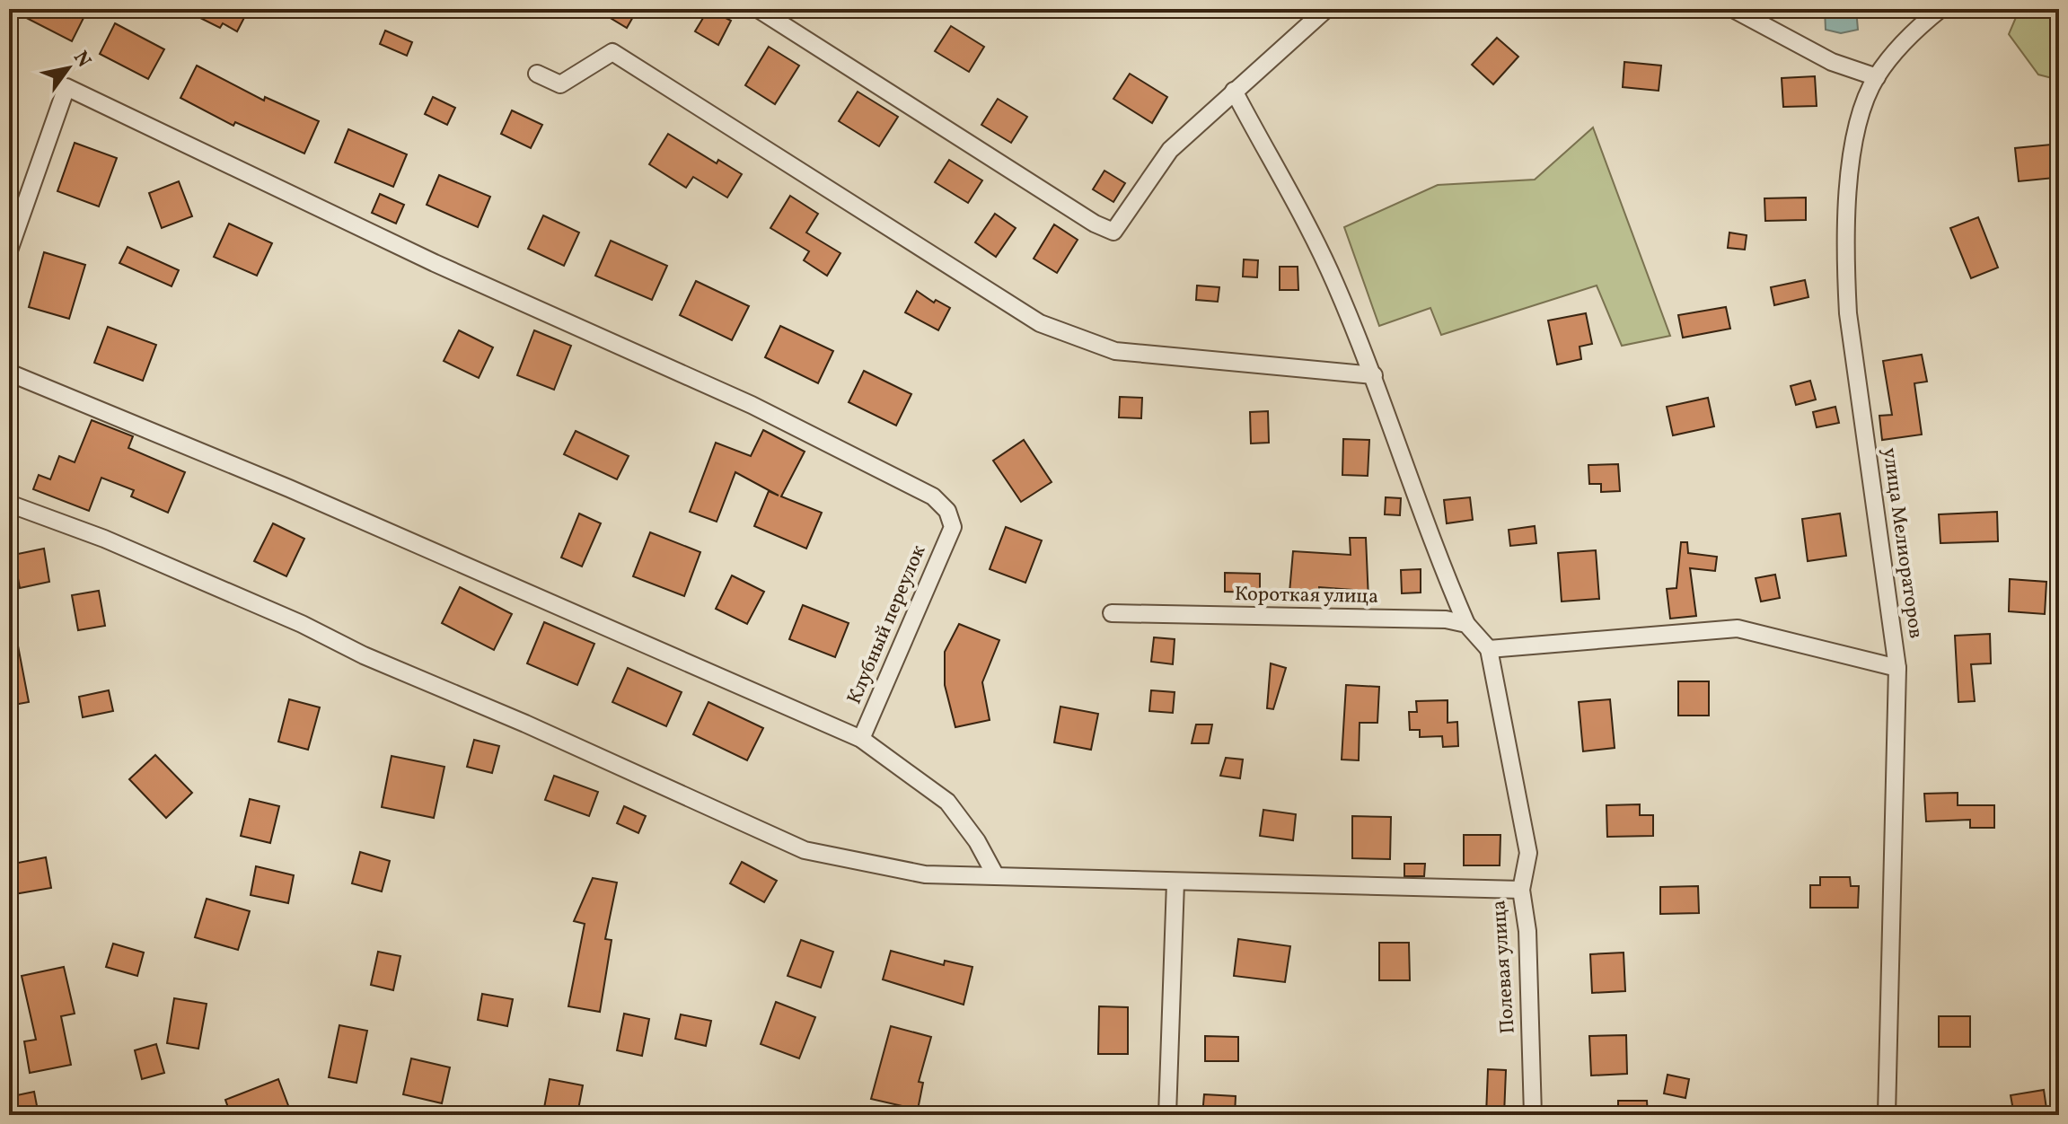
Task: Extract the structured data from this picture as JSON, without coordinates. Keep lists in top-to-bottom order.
{
  "streets": {
    "street": [
      "улица Мелиораторов",
      "Короткая улица",
      "Клубный переулок",
      "Полевая улица"
    ]
  },
  "north": "top right"
}
